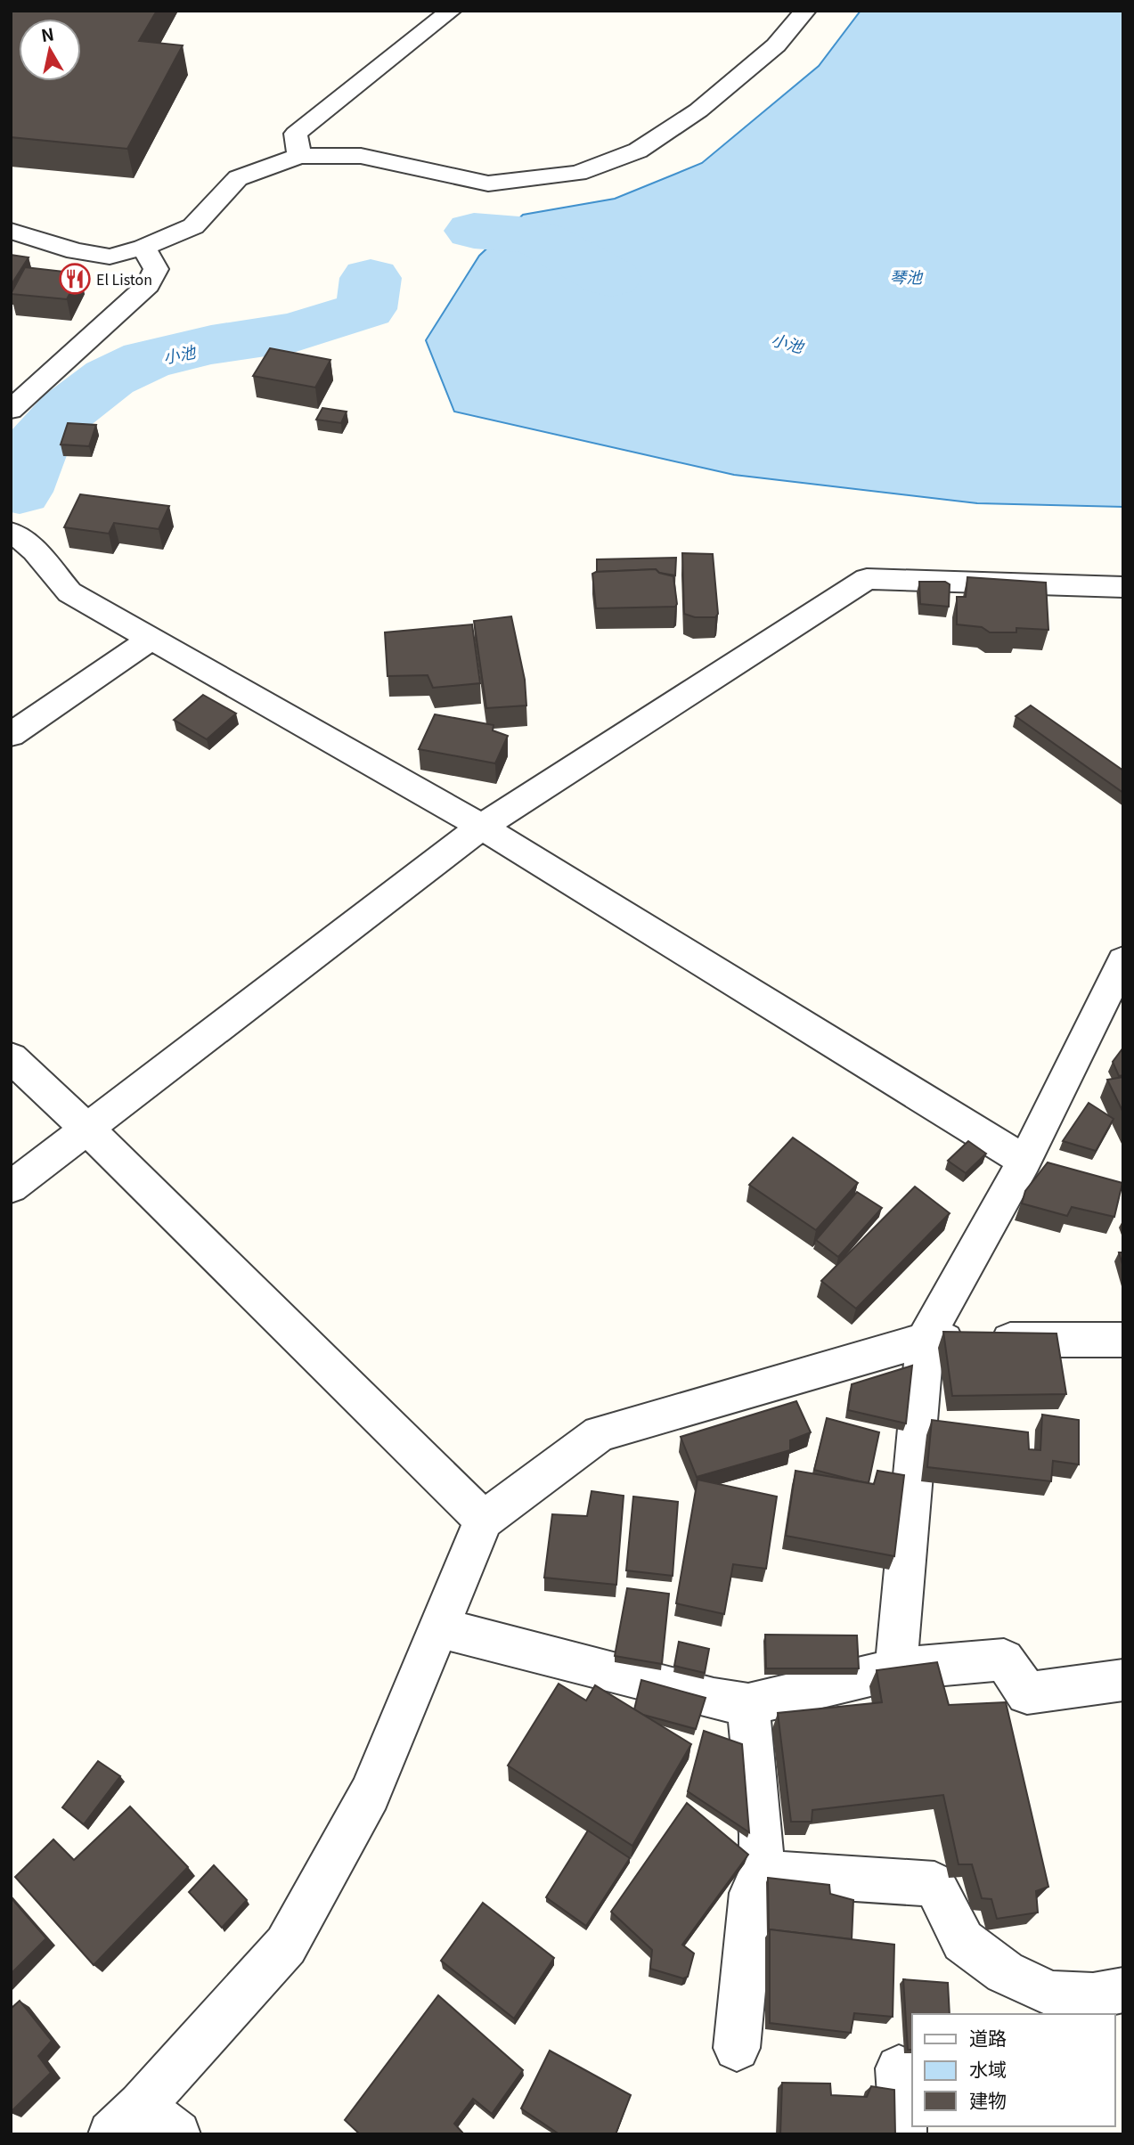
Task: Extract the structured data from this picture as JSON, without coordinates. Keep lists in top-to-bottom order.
{
  "water": ["琴池", "小池"],
  "places": {
    "restaurant": ["El Liston"]
  },
  "legend": ["道路", "水域", "建物"],
  "north": "top"
}
